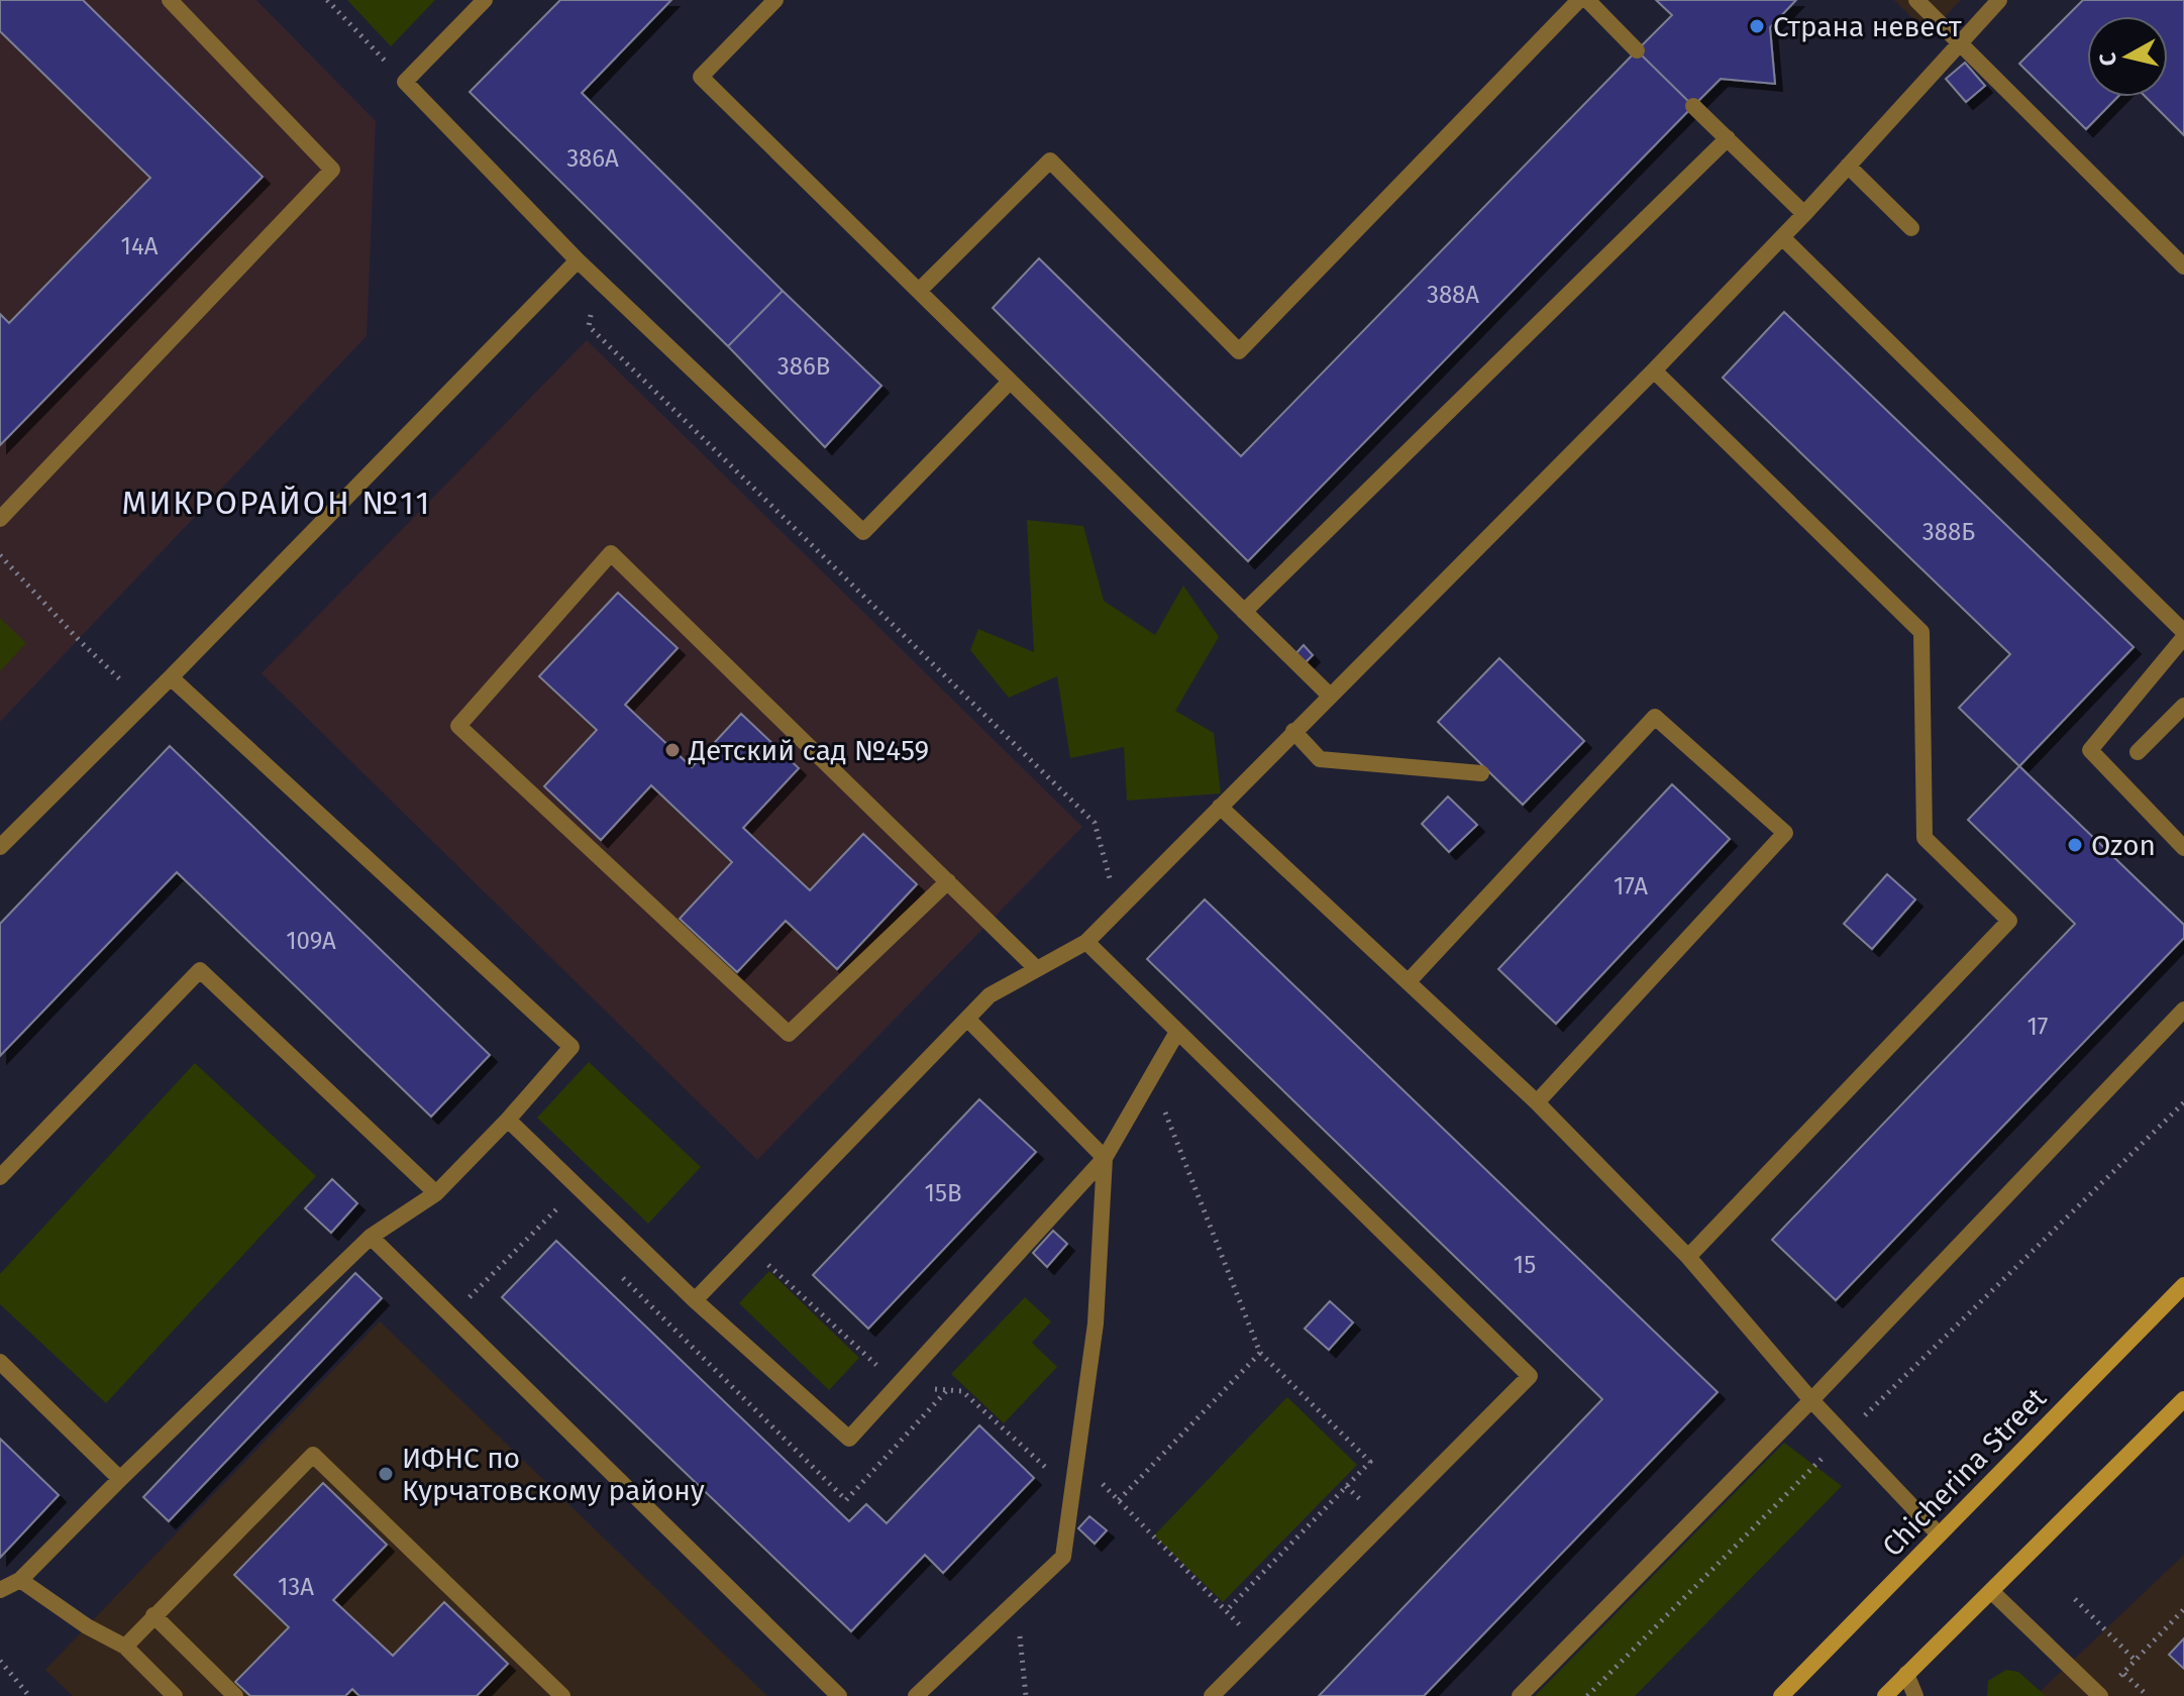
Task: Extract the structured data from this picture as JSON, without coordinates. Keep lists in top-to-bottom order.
{
  "streets": {
    "main road": ["Chicherina Street"]
  },
  "districts": ["МИКРОРАЙОН №11"],
  "places": [
    "Страна невест",
    "Детский сад №459",
    "Ozon",
    "ИФНС по Курчатовскому району"
  ],
  "house_numbers": [
    "386А",
    "14А",
    "388А",
    "386В",
    "388Б",
    "17А",
    "109А",
    "17",
    "15В",
    "15",
    "13А"
  ],
  "north": "left"
}
